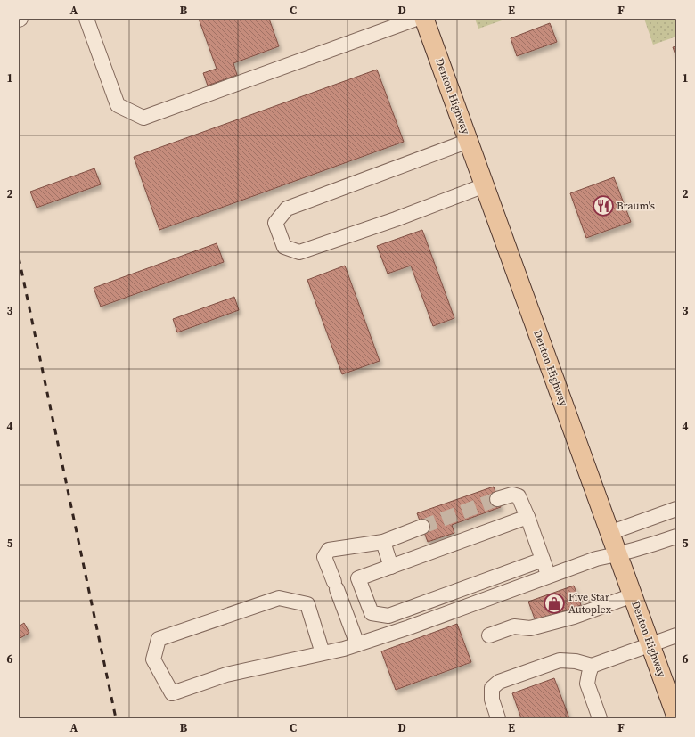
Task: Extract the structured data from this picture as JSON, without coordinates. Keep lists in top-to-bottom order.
{
  "streets": {
    "main road": ["Denton Highway"]
  },
  "places": {
    "restaurant": ["Braum's"],
    "shop": ["Five Star Autoplex"]
  },
  "grid": {
    "columns": [
      "A",
      "B",
      "C",
      "D",
      "E",
      "F"
    ],
    "rows": [
      "1",
      "2",
      "3",
      "4",
      "5",
      "6"
    ]
  }
}
